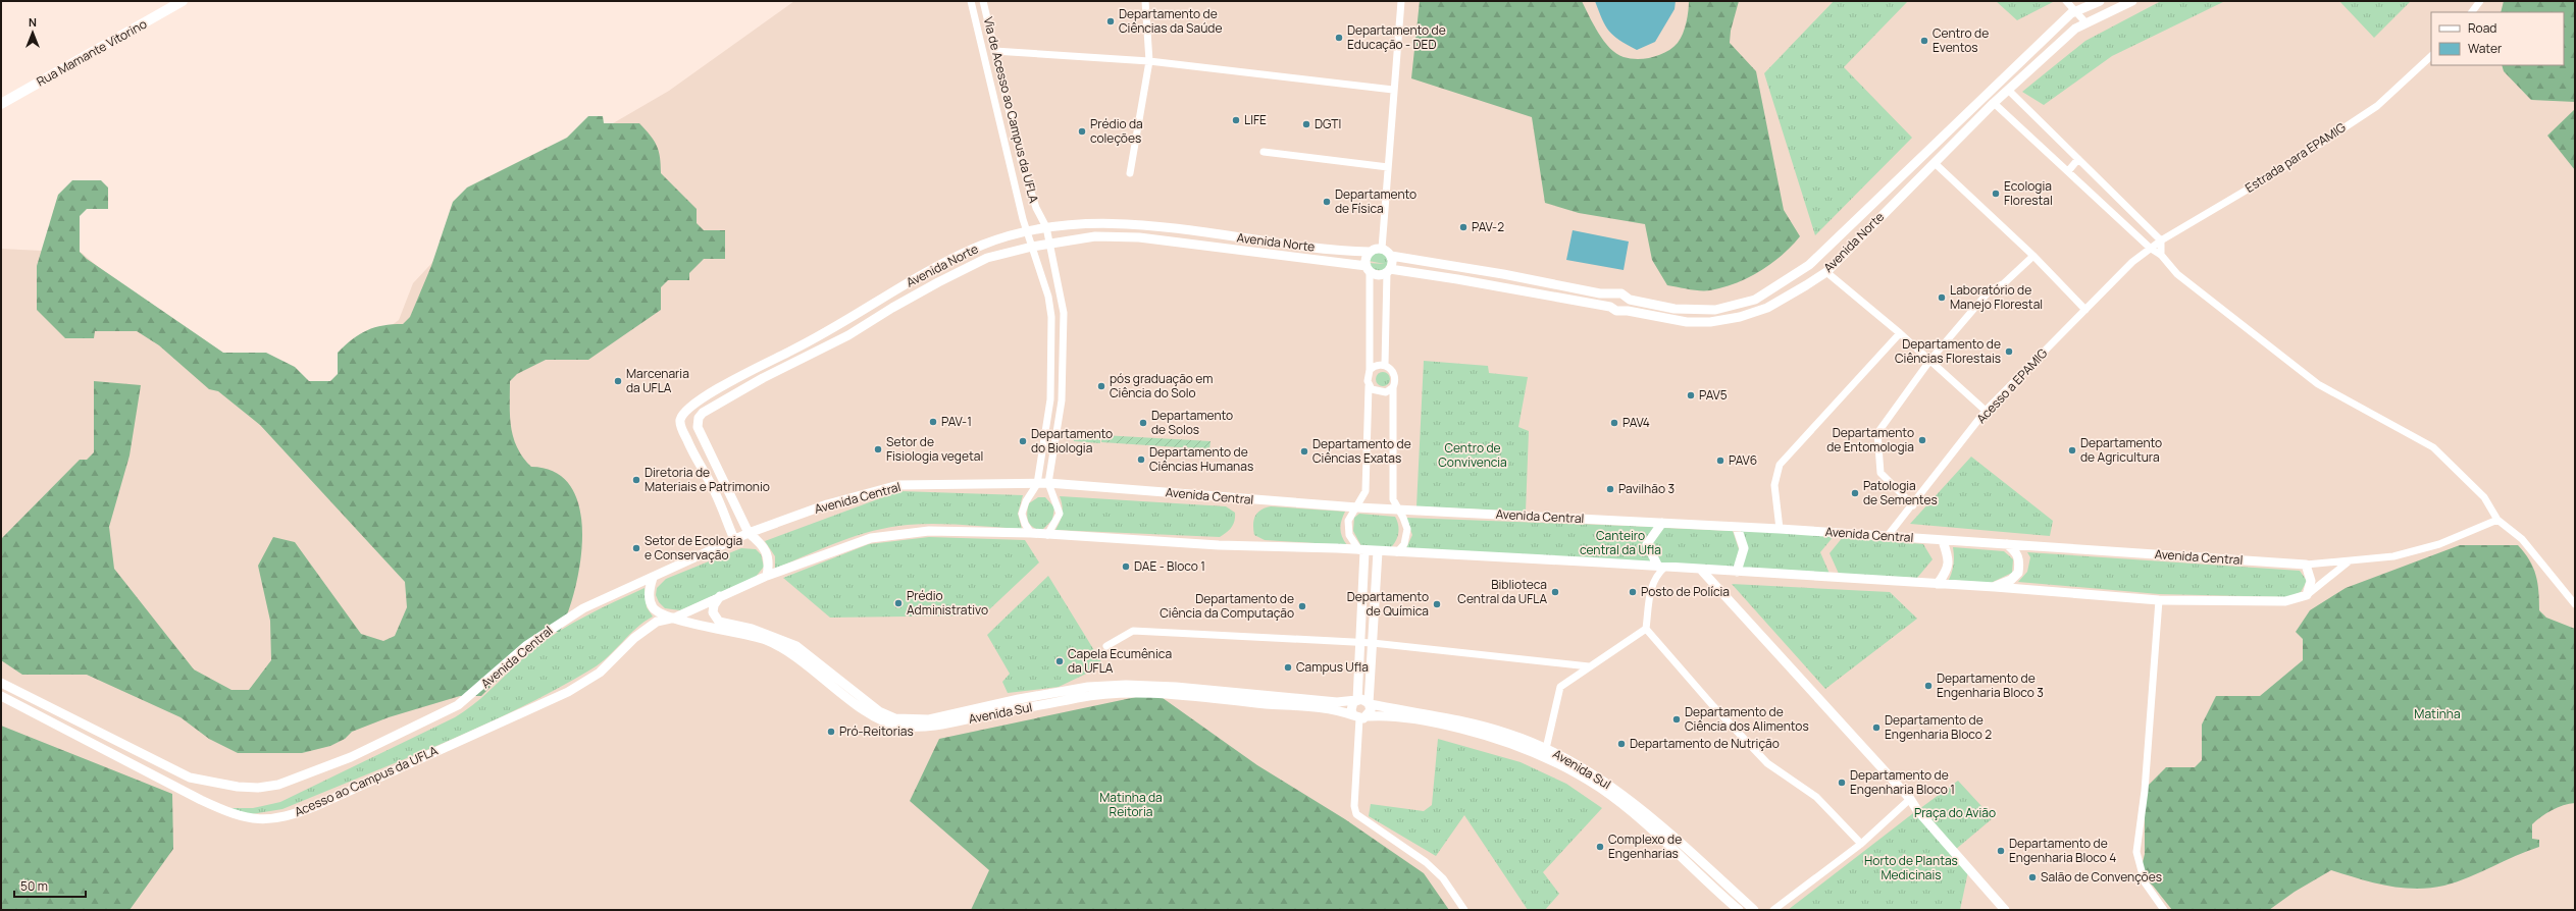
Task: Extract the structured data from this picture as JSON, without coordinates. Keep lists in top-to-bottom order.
{
  "streets": {
    "main road": ["Rua Mamante Vitorino"],
    "street": [
      "Via de Acesso ao Campus da UFLA",
      "Estrada para EPAMIG",
      "Avenida Norte",
      "Acesso a EPAMIG",
      "Avenida Central",
      "Avenida Sul",
      "Acesso ao Campus da UFLA"
    ]
  },
  "crossings": [
    ["Via de Acesso ao Campus da UFLA", "Avenida Norte"],
    ["Via de Acesso ao Campus da UFLA", "Avenida Central"],
    ["Estrada para EPAMIG", "Acesso a EPAMIG"],
    ["Avenida Norte", "Avenida Central"],
    ["Acesso a EPAMIG", "Avenida Central"],
    ["Avenida Central", "Avenida Sul"],
    ["Avenida Sul", "Acesso ao Campus da UFLA"]
  ],
  "parks": [
    "Centro de Convivencia",
    "Canteiro central da Ufla",
    "Matinha",
    "Matinha da Reitoria",
    "Praça do Avião",
    "Horto de Plantas Medicinais"
  ],
  "places": [
    "Departamento de Ciências da Saúde",
    "Departamento de Educação - DED",
    "Centro de Eventos",
    "LIFE",
    "DGTI",
    "Prédio da coleções",
    "Ecologia Florestal",
    "Departamento de Física",
    "PAV-2",
    "Laboratório de Manejo Florestal",
    "Departamento de Ciências Florestais",
    "Marcenaria da UFLA",
    "pós graduação em Ciência do Solo",
    "PAV5",
    "PAV-1",
    "Departamento de Solos",
    "PAV4",
    "Departamento de Entomologia",
    "Departamento do Biologia",
    "Setor de Fisiologia vegetal",
    "Departamento de Agricultura",
    "Departamento de Ciências Exatas",
    "Departamento de Ciências Humanas",
    "PAV6",
    "Diretoria de Materiais e Patrimonio",
    "Pavilhão 3",
    "Patologia de Sementes",
    "Setor de Ecologia e Conservação",
    "DAE - Bloco 1",
    "Biblioteca Central da UFLA",
    "Posto de Polícia",
    "Prédio Administrativo",
    "Departamento de Química",
    "Departamento de Ciência da Computação",
    "Capela Ecumênica da UFLA",
    "Campus Ufla",
    "Departamento de Engenharia Bloco 3",
    "Departamento de Ciência dos Alimentos",
    "Departamento de Engenharia Bloco 2",
    "Pró-Reitorias",
    "Departamento de Nutrição",
    "Departamento de Engenharia Bloco 1",
    "Complexo de Engenharias",
    "Departamento de Engenharia Bloco 4",
    "Salão de Convenções"
  ],
  "legend": ["Road", "Water"],
  "scale_bar": "50 m",
  "north": "top"
}
